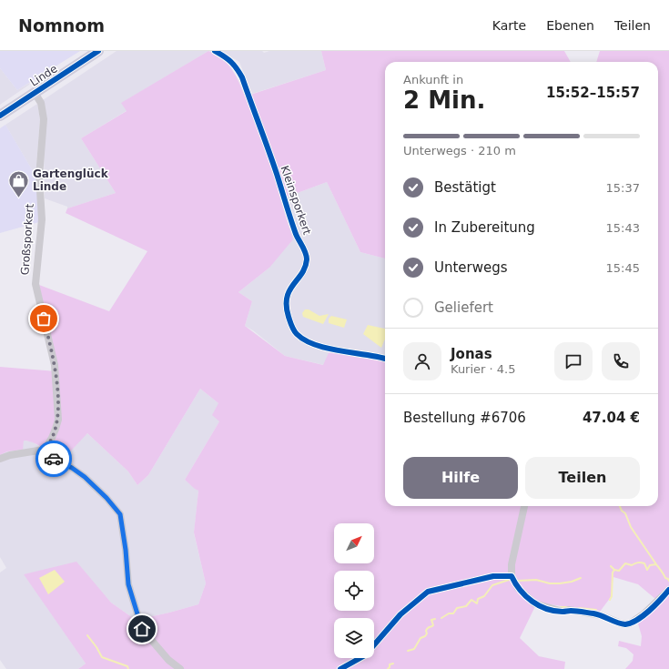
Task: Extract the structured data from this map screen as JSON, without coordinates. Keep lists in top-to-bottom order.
{
  "streets": {
    "main road": ["Linde"],
    "street": ["Kleinsporkert", "Großsporkert"]
  },
  "crossings": [
    ["Linde", "Großsporkert"]
  ],
  "places": {
    "shop": ["Gartenglück Linde"]
  },
  "north": "top right",
  "page": {
    "header": "Nomnom",
    "nav": ["Karte", "Ebenen", "Teilen"],
    "heading": ["2 Min.", "Ankunft in", "15:52–15:57"],
    "panel": [
      "Jonas",
      "Kurier · 4.5",
      "Bestellung #6706",
      "47.04 €"
    ],
    "bar": "Unterwegs · 210 m",
    "list": [
      ["Bestätigt", "15:37"],
      ["In Zubereitung", "15:43"],
      ["Unterwegs", "15:45"],
      "Geliefert"
    ],
    "buttons": ["Hilfe", "Teilen"]
  }
}
